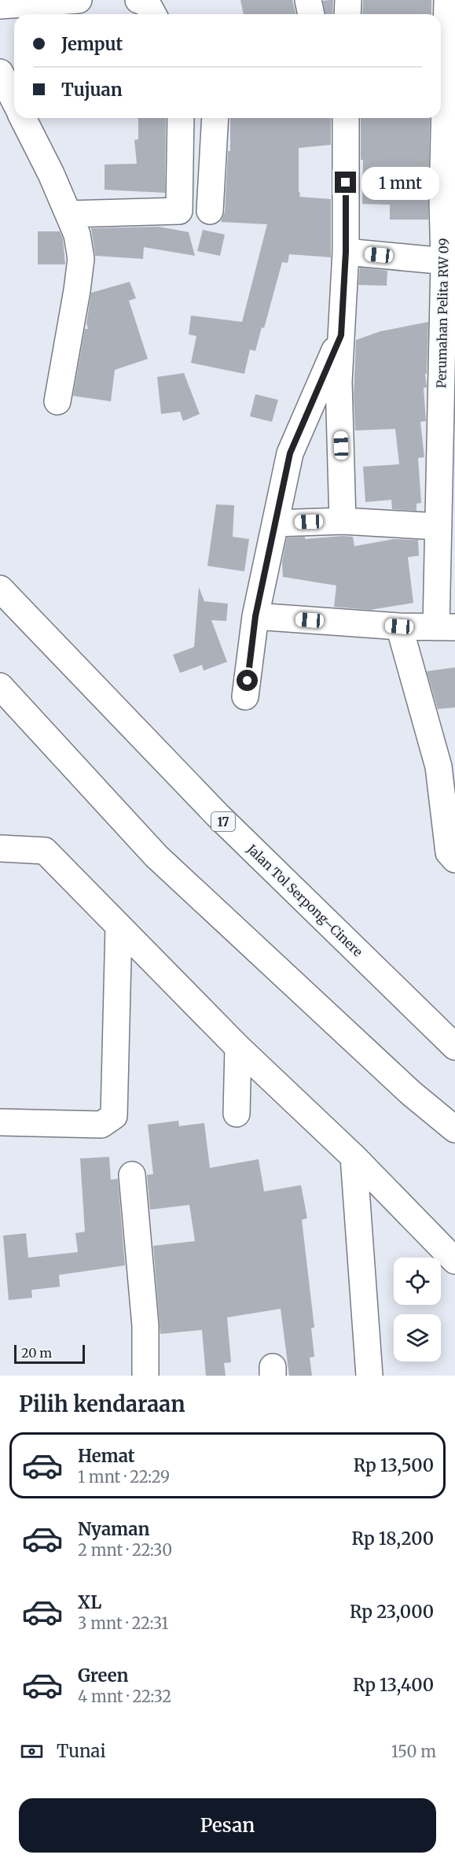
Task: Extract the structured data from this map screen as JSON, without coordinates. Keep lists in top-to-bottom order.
{
  "streets": {
    "main road": ["Perumahan Pelita RW 09", "17", "Jalan Tol Serpong–Cinere"]
  },
  "scale_bar": "20 m",
  "page": {
    "banner": ["Jemput", "Tujuan"],
    "bubble": "1 mnt",
    "scale": "20 m",
    "heading": "Pilih kendaraan",
    "list": [
      {
        "name": "Hemat",
        "note": "1 mnt · 22:29",
        "value": "Rp 13,500"
      },
      {
        "name": "Nyaman",
        "note": "2 mnt · 22:30",
        "value": "Rp 18,200"
      },
      {
        "name": "XL",
        "note": "3 mnt · 22:31",
        "value": "Rp 23,000"
      },
      {
        "name": "Green",
        "note": "4 mnt · 22:32",
        "value": "Rp 13,400"
      }
    ],
    "pay": ["Tunai", "150 m"],
    "buttons": "Pesan"
  }
}
